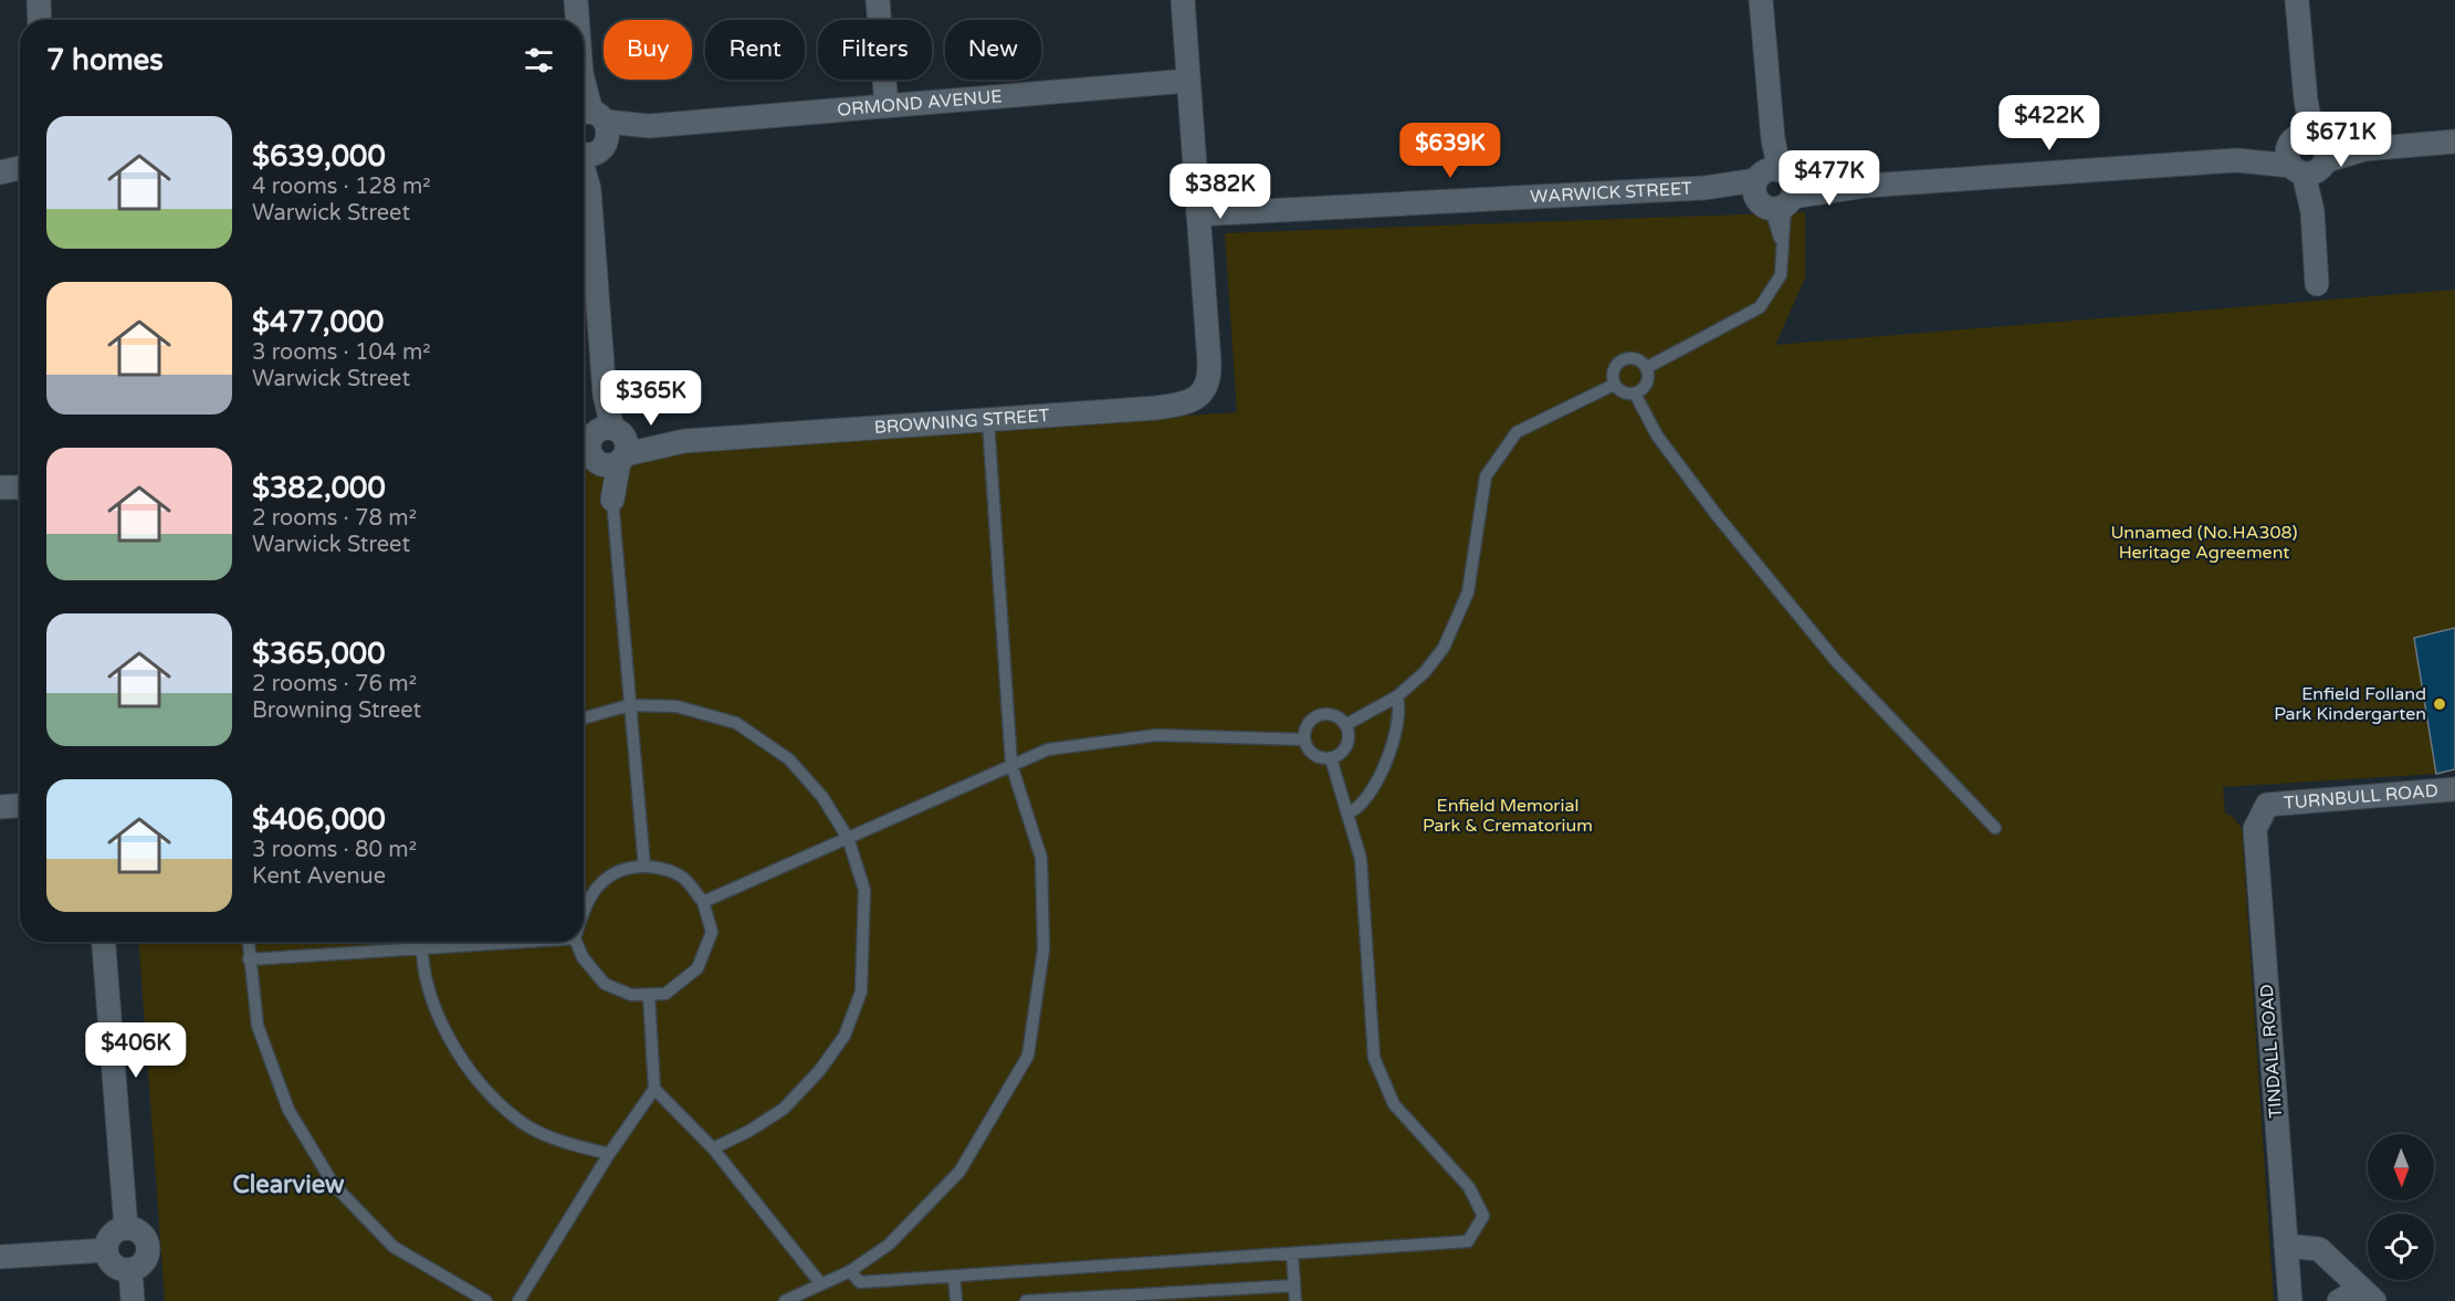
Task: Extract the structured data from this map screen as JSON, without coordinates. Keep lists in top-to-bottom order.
{
  "streets": {
    "street": [
      "ORMOND AVENUE",
      "WARWICK STREET",
      "BROWNING STREET",
      "TURNBULL ROAD",
      "TINDALL ROAD"
    ]
  },
  "crossings": [
    ["ORMOND AVENUE", "BROWNING STREET"],
    ["WARWICK STREET", "BROWNING STREET"],
    ["TURNBULL ROAD", "TINDALL ROAD"]
  ],
  "districts": ["Clearview"],
  "parks": ["Unnamed (No.HA308) Heritage Agreement", "Enfield Memorial Park & Crematorium"],
  "places": ["Enfield Folland Park Kindergarten"],
  "north": "bottom",
  "page": {
    "chip": [
      "Buy",
      "Rent",
      "Filters",
      "New"
    ],
    "heading": "7 homes",
    "price": [
      "$422K",
      "$671K",
      "$639K",
      "$477K",
      "$382K",
      "$365K",
      "$406K"
    ],
    "list": [
      {
        "name": "$639,000",
        "note": "4 rooms · 128 m² · Warwick Street"
      },
      {
        "name": "$477,000",
        "note": "3 rooms · 104 m² · Warwick Street"
      },
      {
        "name": "$382,000",
        "note": "2 rooms · 78 m² · Warwick Street"
      },
      {
        "name": "$365,000",
        "note": "2 rooms · 76 m² · Browning Street"
      },
      {
        "name": "$406,000",
        "note": "3 rooms · 80 m² · Kent Avenue"
      }
    ]
  }
}
